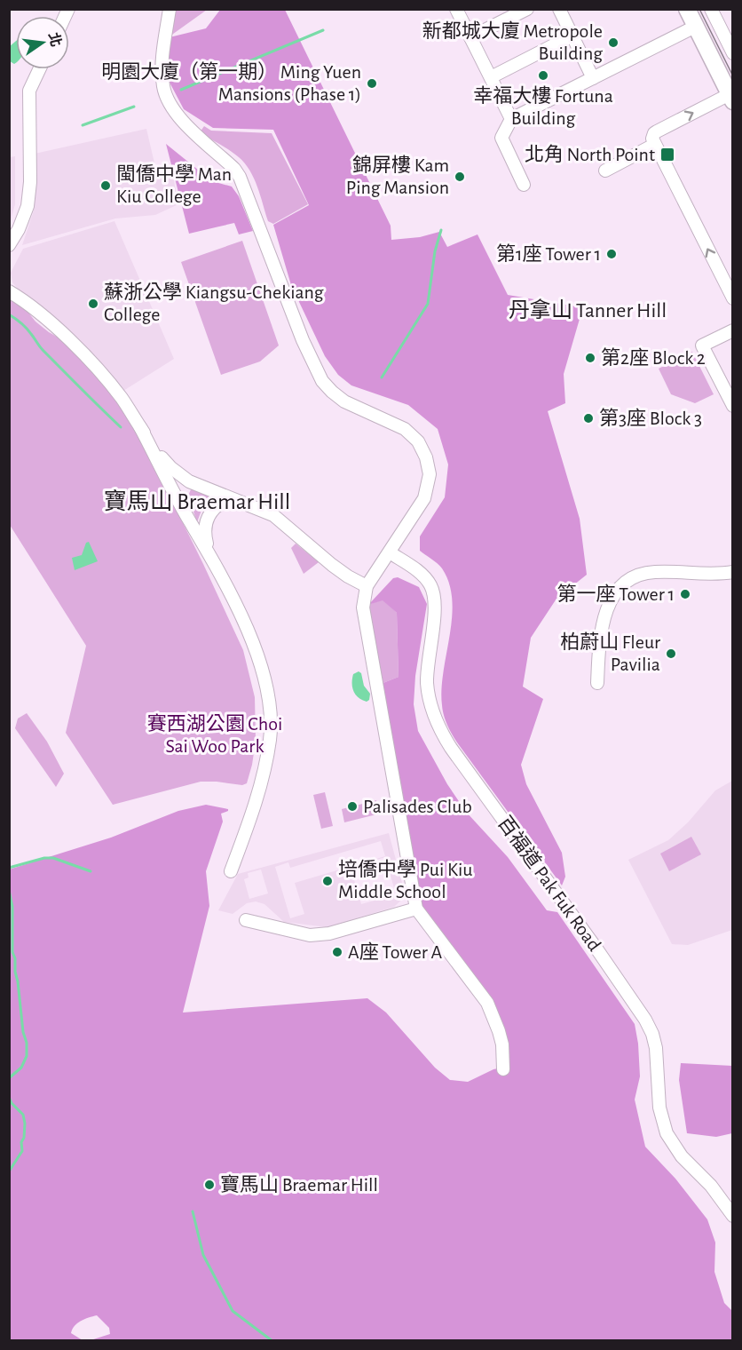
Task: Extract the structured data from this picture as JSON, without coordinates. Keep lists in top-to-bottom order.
{
  "streets": {
    "street": ["百福道 Pak Fuk Road"]
  },
  "districts": ["丹拿山 Tanner Hill", "寶馬山 Braemar Hill"],
  "parks": ["賽西湖公園 Choi Sai Woo Park"],
  "places": {
    "other": [
      "新都城大廈 Metropole Building",
      "幸福大樓 Fortuna Building",
      "明園大廈（第一期） Ming Yuen Mansions (Phase 1)",
      "錦屏樓 Kam Ping Mansion",
      "閩僑中學 Man Kiu College",
      "第1座 Tower 1",
      "蘇浙公學 Kiangsu-Chekiang College",
      "第2座 Block 2",
      "第3座 Block 3",
      "第一座 Tower 1",
      "柏蔚山 Fleur Pavilia",
      "Palisades Club",
      "培僑中學 Pui Kiu Middle School",
      "A座 Tower A",
      "寶馬山 Braemar Hill"
    ],
    "transit": ["北角 North Point"]
  },
  "north": "right"
}
